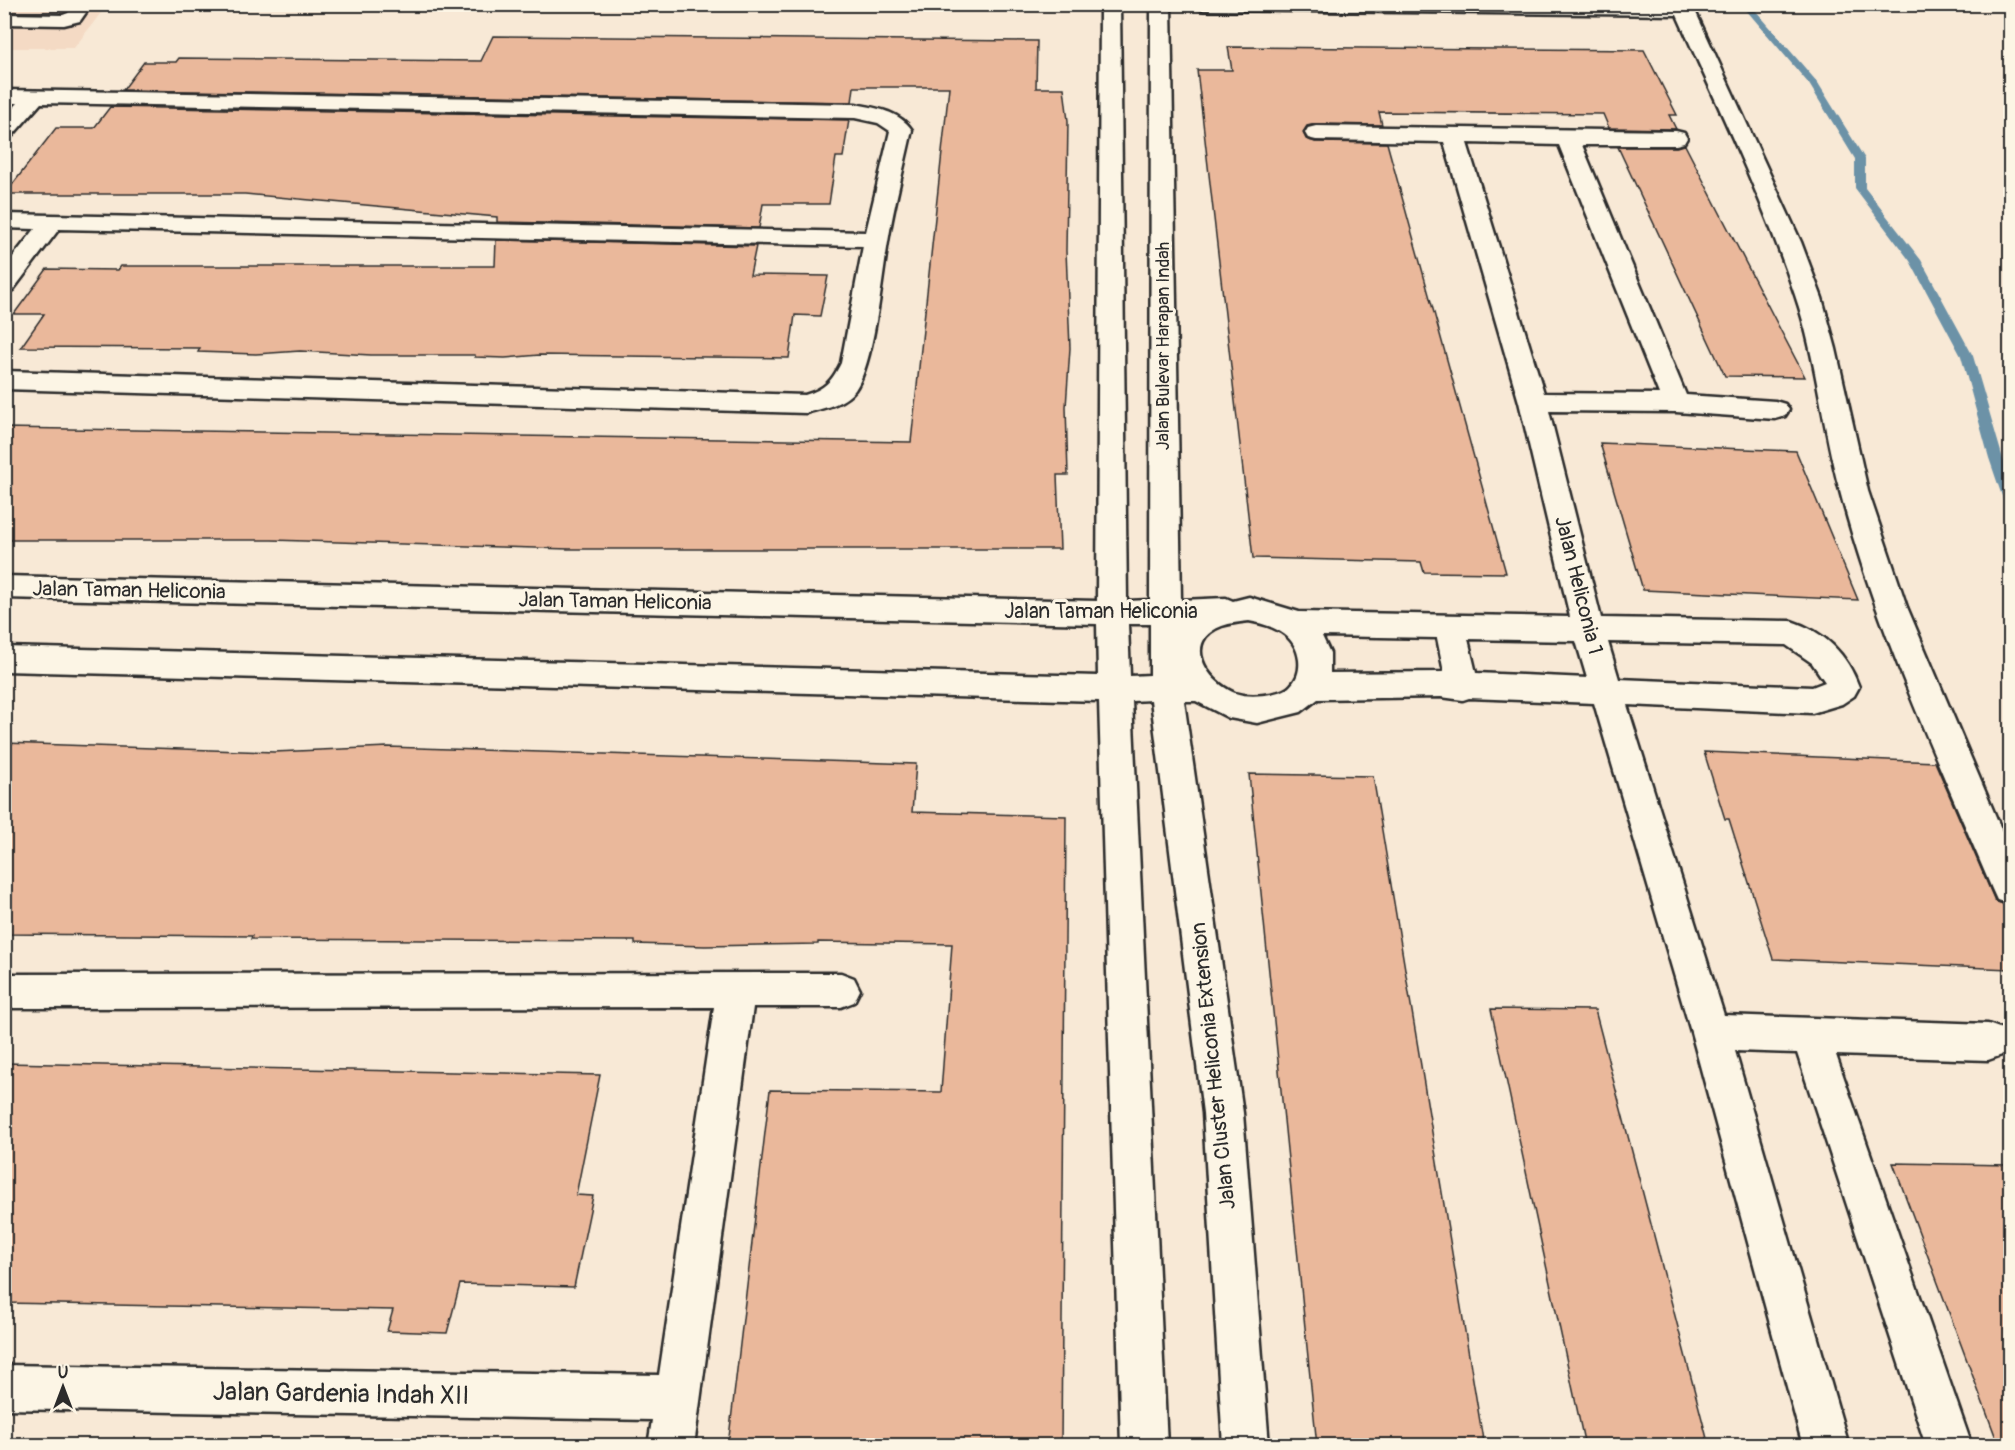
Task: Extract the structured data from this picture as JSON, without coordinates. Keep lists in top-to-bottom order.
{
  "streets": {
    "street": [
      "Jalan Bulevar Harapan Indah",
      "Jalan Heliconia 1",
      "Jalan Taman Heliconia",
      "Jalan Cluster Heliconia Extension",
      "Jalan Gardenia Indah XII"
    ]
  },
  "crossings": [
    ["Jalan Bulevar Harapan Indah", "Jalan Taman Heliconia"],
    ["Jalan Bulevar Harapan Indah", "Jalan Cluster Heliconia Extension"],
    ["Jalan Taman Heliconia", "Jalan Cluster Heliconia Extension"]
  ],
  "north": "top"
}
